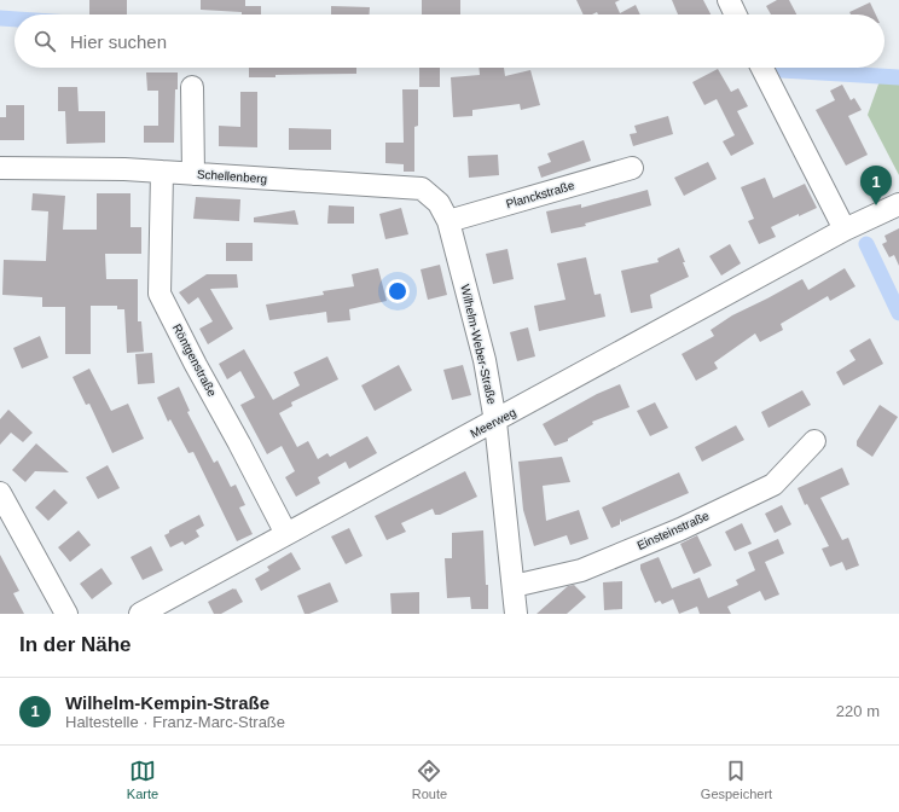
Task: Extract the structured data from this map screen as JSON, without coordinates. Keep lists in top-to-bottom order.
{
  "streets": {
    "street": [
      "Schellenberg",
      "Planckstraße",
      "Wilhelm-Weber-Straße",
      "Röntgenstraße",
      "Meerweg",
      "Einsteinstraße"
    ]
  },
  "crossings": [
    ["Schellenberg", "Planckstraße"],
    ["Schellenberg", "Wilhelm-Weber-Straße"],
    ["Schellenberg", "Röntgenstraße"],
    ["Planckstraße", "Wilhelm-Weber-Straße"],
    ["Wilhelm-Weber-Straße", "Meerweg"],
    ["Wilhelm-Weber-Straße", "Einsteinstraße"],
    ["Röntgenstraße", "Meerweg"]
  ],
  "page": {
    "search": "Hier suchen",
    "pins": "1",
    "heading": "In der Nähe",
    "list": [
      {
        "mark": "1",
        "name": "Wilhelm-Kempin-Straße",
        "note": "Haltestelle · Franz-Marc-Straße",
        "value": "220 m"
      }
    ],
    "nav": ["Karte", "Route", "Gespeichert"]
  }
}
